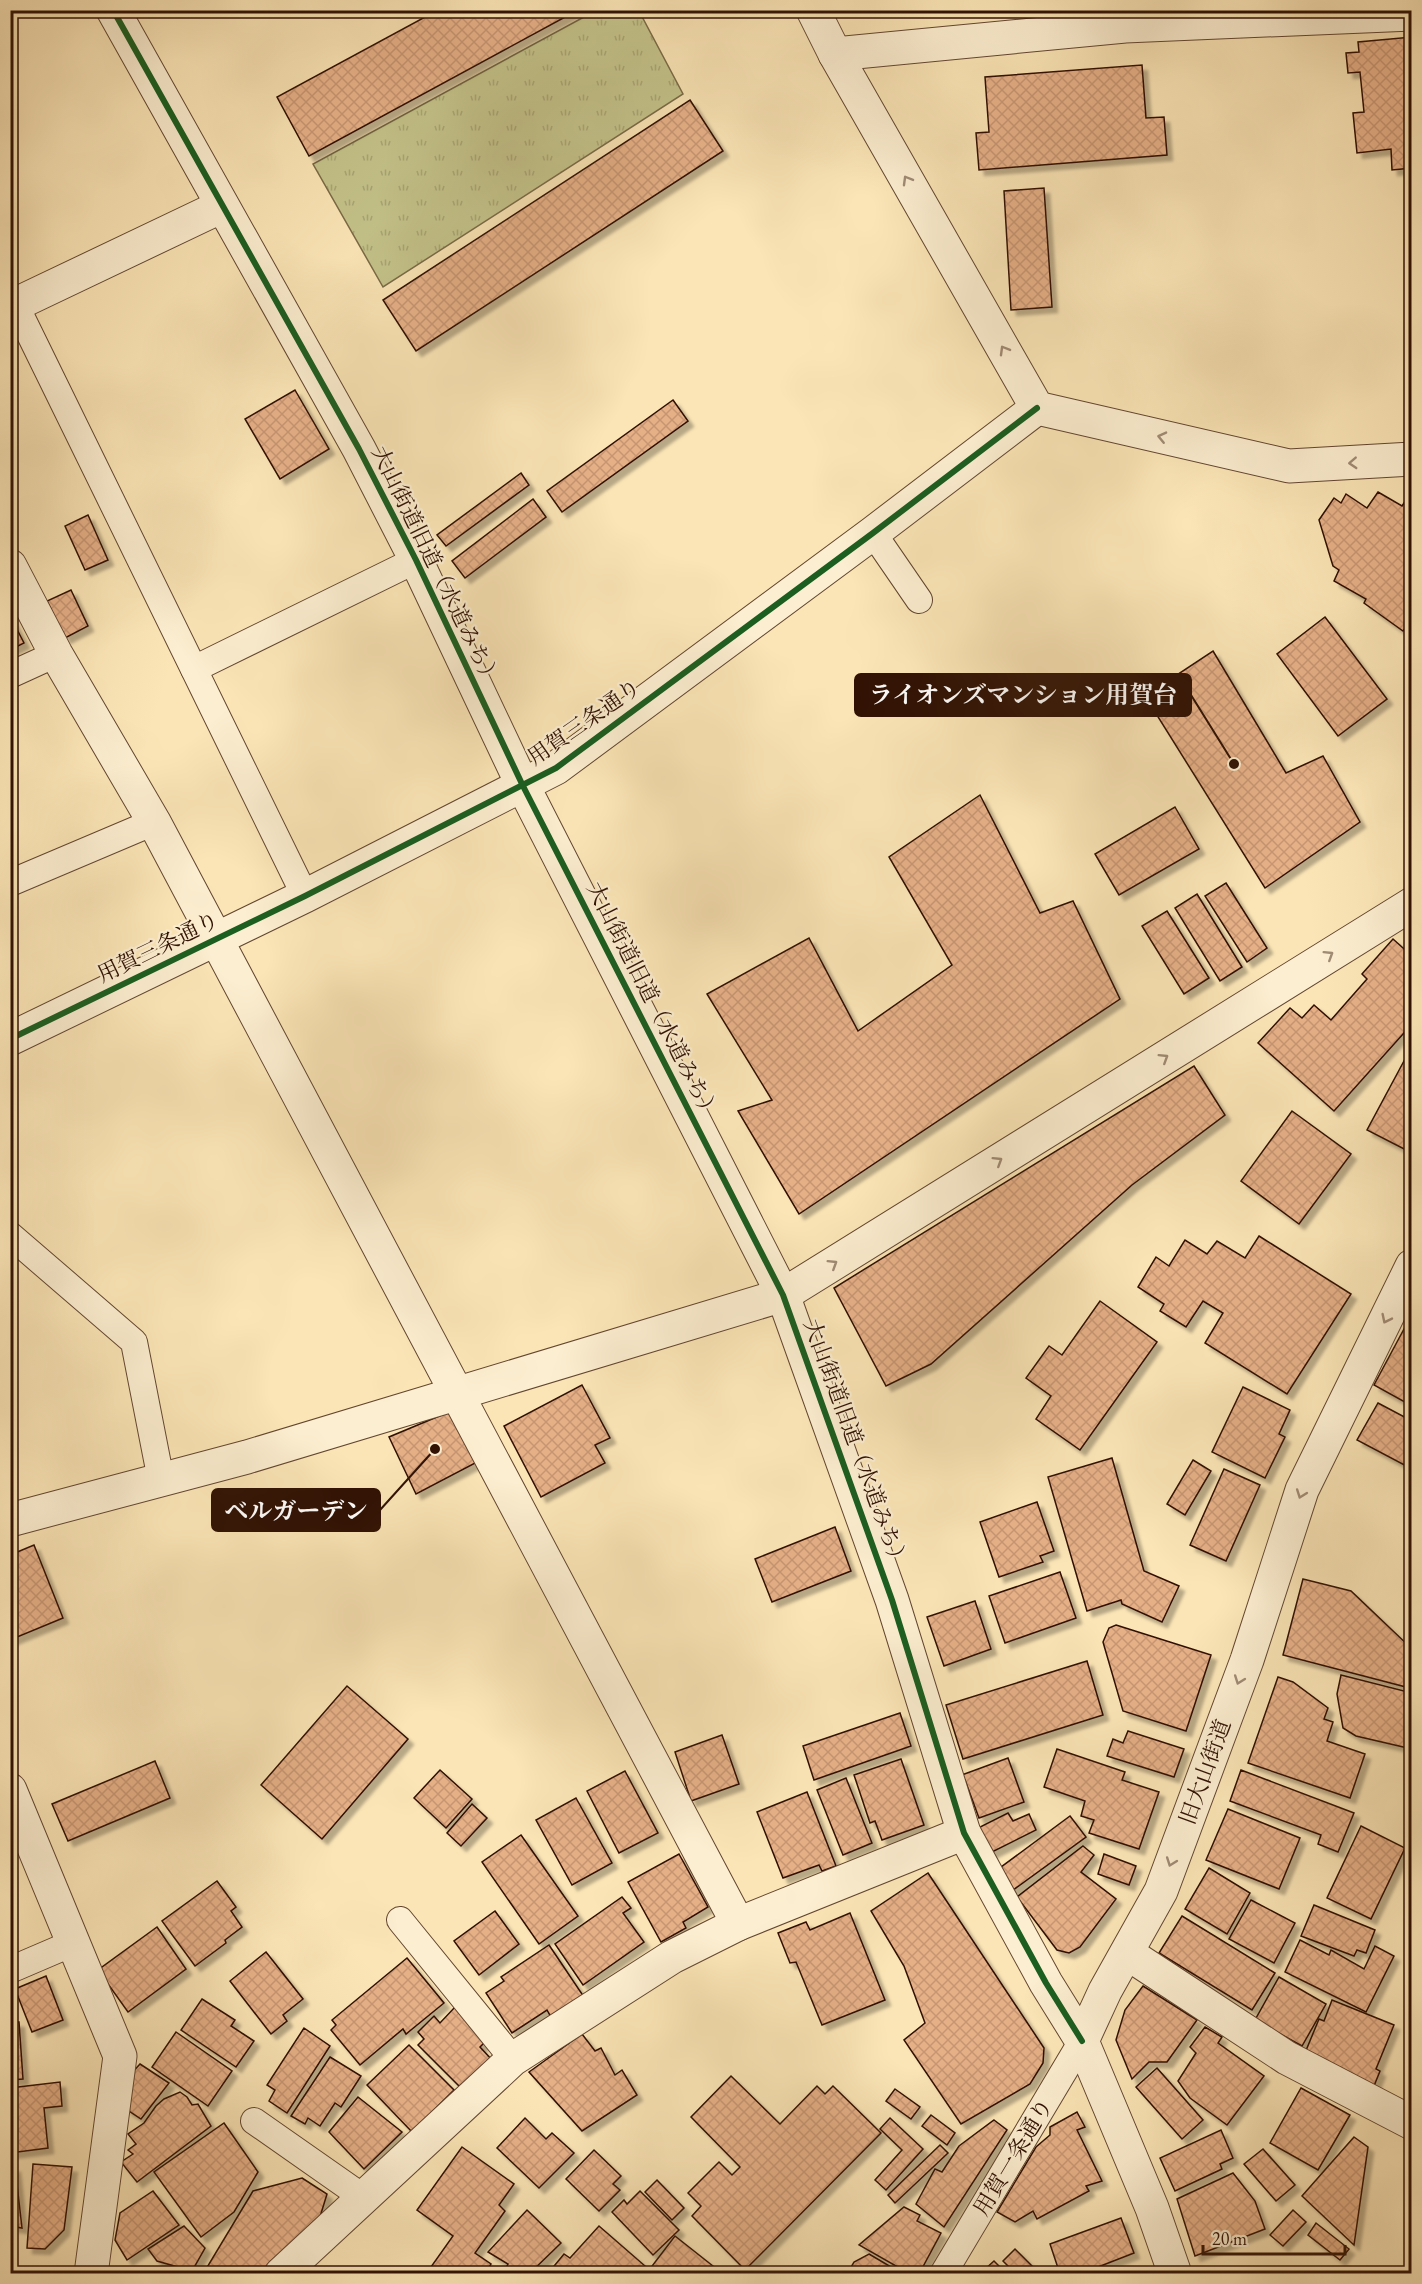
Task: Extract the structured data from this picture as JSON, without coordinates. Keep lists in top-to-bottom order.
{
  "streets": {
    "street": ["大山街道旧道（水道みち）", "用賀三条通り", "旧大山街道"],
    "lane": ["用賀一条通り"]
  },
  "crossings": [
    ["大山街道旧道（水道みち）", "用賀三条通り"],
    ["大山街道旧道（水道みち）", "旧大山街道"],
    ["大山街道旧道（水道みち）", "用賀一条通り"],
    ["旧大山街道", "用賀一条通り"]
  ],
  "one_way": ["旧大山街道"],
  "places": ["ライオンズマンション用賀台", "ベルガーデン"],
  "scale_bar": "20 m"
}
